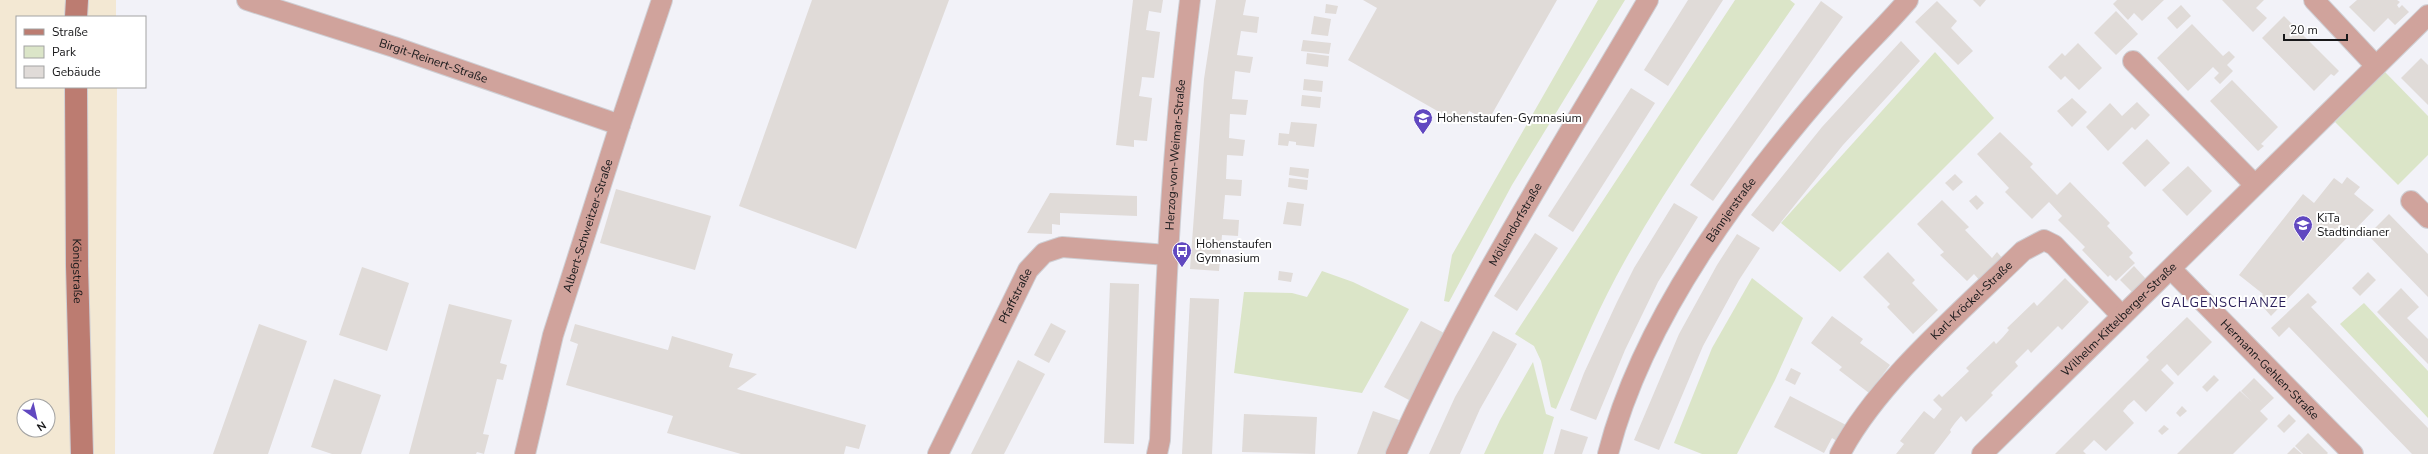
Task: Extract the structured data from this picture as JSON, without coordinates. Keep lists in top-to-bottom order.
{
  "streets": {
    "main road": ["Königstraße"],
    "street": [
      "Birgit-Reinert-Straße",
      "Herzog-von-Weimar-Straße",
      "Bännjerstraße",
      "Albert-Schweitzer-Straße",
      "Möllendorfstraße",
      "Pfaffstraße",
      "Karl-Kröckel-Straße",
      "Wilhelm-Kittelberger-Straße",
      "Hermann-Gehlen-Straße"
    ]
  },
  "crossings": [
    ["Birgit-Reinert-Straße", "Albert-Schweitzer-Straße"],
    ["Herzog-von-Weimar-Straße", "Pfaffstraße"],
    ["Karl-Kröckel-Straße", "Wilhelm-Kittelberger-Straße"],
    ["Wilhelm-Kittelberger-Straße", "Hermann-Gehlen-Straße"]
  ],
  "districts": ["GALGENSCHANZE"],
  "places": {
    "school or university": ["Hohenstaufen-Gymnasium", "KiTa Stadtindianer"],
    "bus stop": ["Hohenstaufen Gymnasium"]
  },
  "legend": ["Straße", "Park", "Gebäude"],
  "scale_bar": "20 m",
  "north": "bottom right"
}
